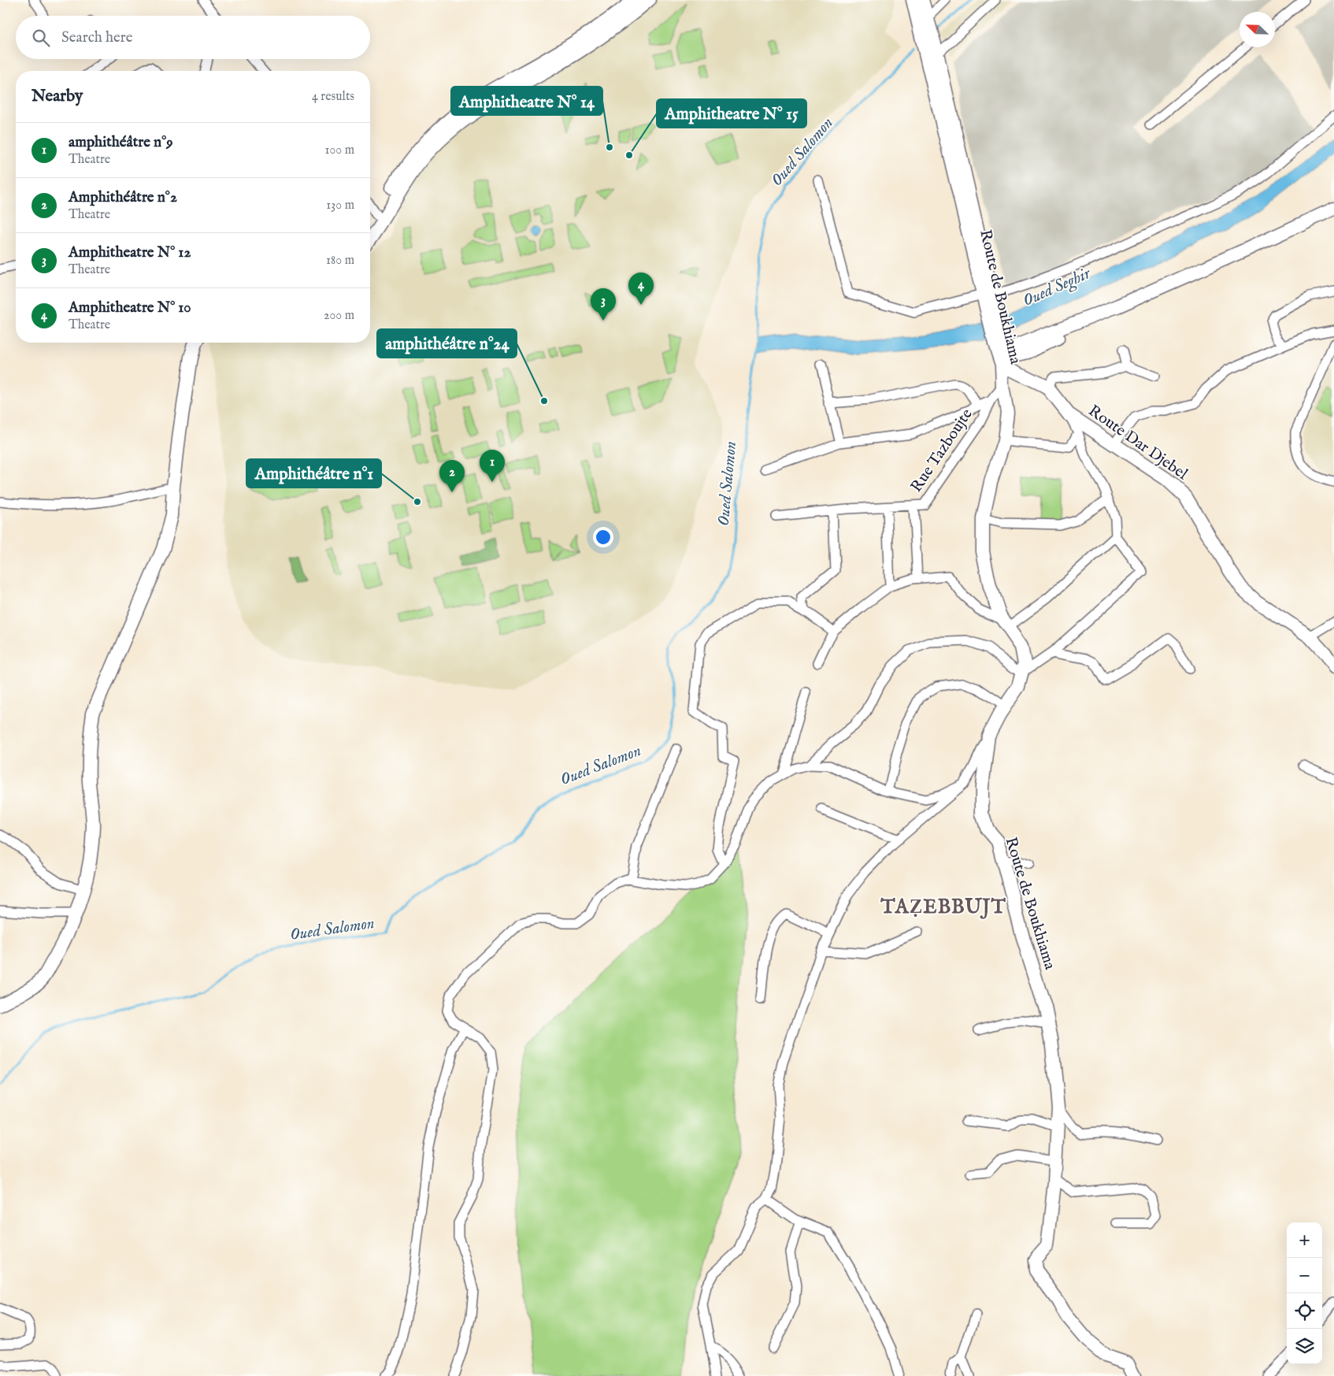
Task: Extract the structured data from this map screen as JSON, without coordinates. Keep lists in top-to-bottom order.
{
  "streets": {
    "street": ["Route de Boukhiama", "Route Dar Djebel", "Rue Tazboujte"]
  },
  "crossings": [
    ["Route de Boukhiama", "Route Dar Djebel"],
    ["Route de Boukhiama", "Rue Tazboujte"]
  ],
  "districts": ["TAẒEBBUJT"],
  "water": ["Oued Salomon", "Oued Seghir"],
  "places": [
    "Amphitheatre N° 14",
    "Amphitheatre N° 15",
    "amphithéâtre n°24",
    "Amphithéâtre n°1"
  ],
  "north": "top left",
  "page": {
    "search": "Search here",
    "heading": ["Nearby", "4 results"],
    "list": [
      {
        "mark": "1",
        "name": "amphithéâtre n°9",
        "note": "Theatre",
        "value": "100 m"
      },
      {
        "mark": "2",
        "name": "Amphithéâtre n°2",
        "note": "Theatre",
        "value": "130 m"
      },
      {
        "mark": "3",
        "name": "Amphitheatre N° 12",
        "note": "Theatre",
        "value": "180 m"
      },
      {
        "mark": "4",
        "name": "Amphitheatre N° 10",
        "note": "Theatre",
        "value": "200 m"
      }
    ],
    "pins": [
      "4",
      "3",
      "1",
      "2"
    ],
    "map_buttons": ["+", "−"]
  }
}
